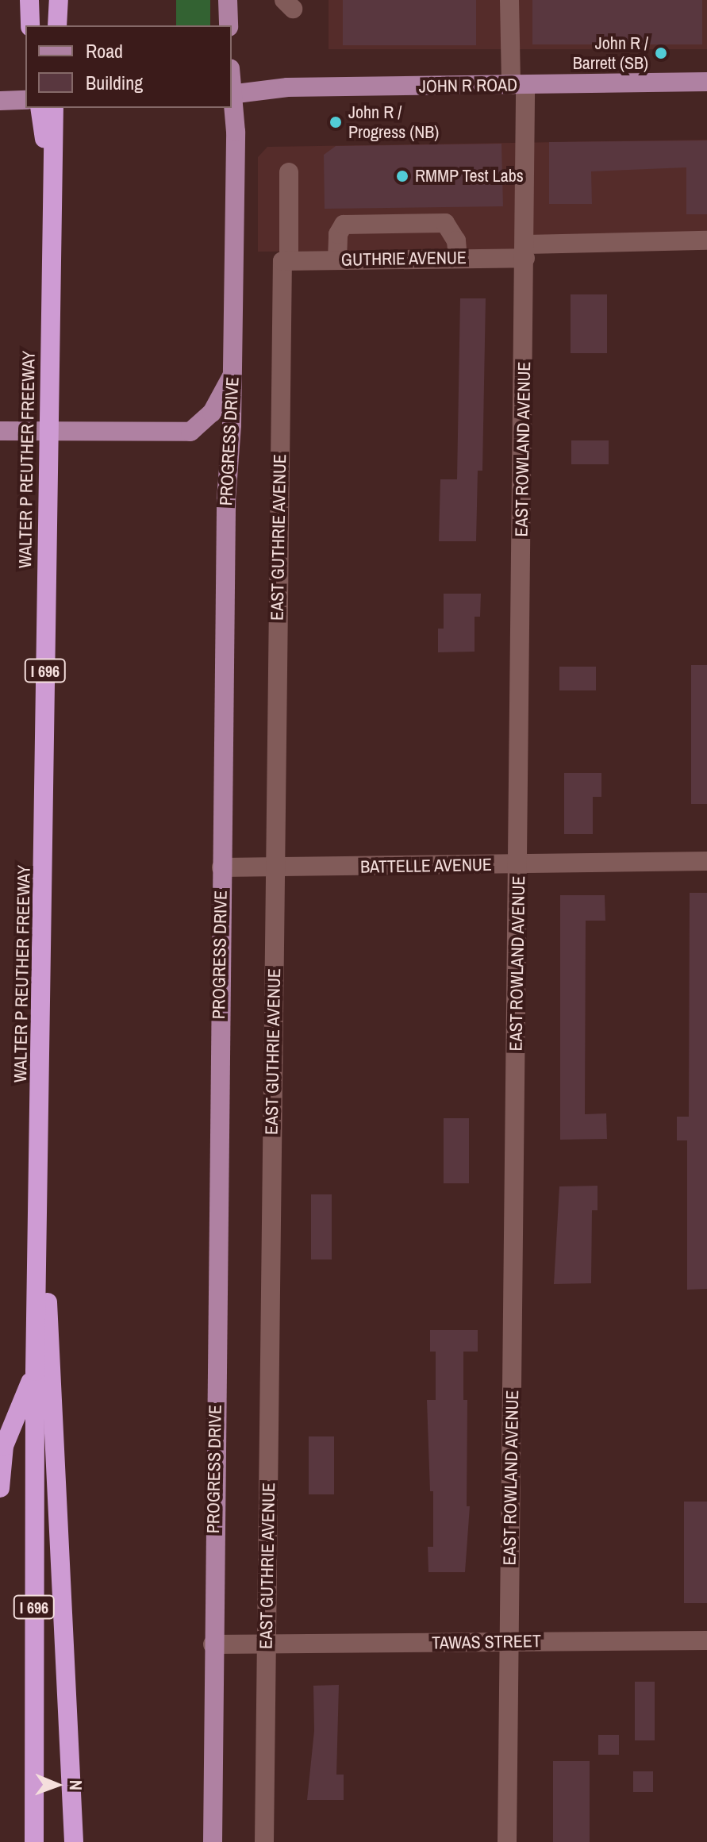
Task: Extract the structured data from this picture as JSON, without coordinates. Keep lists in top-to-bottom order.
{
  "streets": {
    "highway": ["WALTER P REUTHER FREEWAY", "I 696"],
    "main road": ["JOHN R ROAD", "PROGRESS DRIVE"],
    "street": [
      "GUTHRIE AVENUE",
      "EAST ROWLAND AVENUE",
      "EAST GUTHRIE AVENUE",
      "BATTELLE AVENUE",
      "TAWAS STREET"
    ]
  },
  "crossings": [
    ["JOHN R ROAD", "PROGRESS DRIVE"],
    ["JOHN R ROAD", "EAST ROWLAND AVENUE"],
    ["GUTHRIE AVENUE", "EAST ROWLAND AVENUE"],
    ["GUTHRIE AVENUE", "EAST GUTHRIE AVENUE"],
    ["PROGRESS DRIVE", "BATTELLE AVENUE"],
    ["PROGRESS DRIVE", "TAWAS STREET"],
    ["EAST ROWLAND AVENUE", "BATTELLE AVENUE"],
    ["EAST ROWLAND AVENUE", "TAWAS STREET"],
    ["EAST GUTHRIE AVENUE", "BATTELLE AVENUE"],
    ["EAST GUTHRIE AVENUE", "TAWAS STREET"]
  ],
  "places": ["John R / Barrett (SB)", "John R / Progress (NB)", "RMMP Test Labs"],
  "legend": ["Road", "Building"],
  "north": "right"
}
